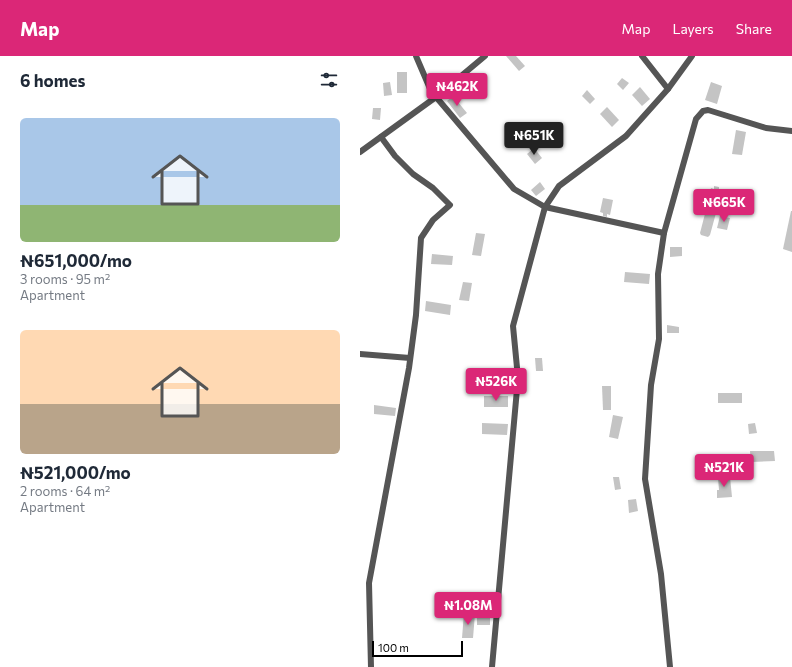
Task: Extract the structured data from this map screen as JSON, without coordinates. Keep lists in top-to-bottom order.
{
  "scale_bar": "100 m",
  "page": {
    "header": "Map",
    "nav": ["Map", "Layers", "Share"],
    "heading": "6 homes",
    "price": [
      "₦462K",
      "₦651K",
      "₦665K",
      "₦526K",
      "₦521K",
      "₦1.08M"
    ],
    "list": [
      {
        "name": "₦651,000/mo",
        "note": "3 rooms · 95 m² · Apartment"
      },
      {
        "name": "₦521,000/mo",
        "note": "2 rooms · 64 m² · Apartment"
      }
    ],
    "scale": "100 m"
  }
}
